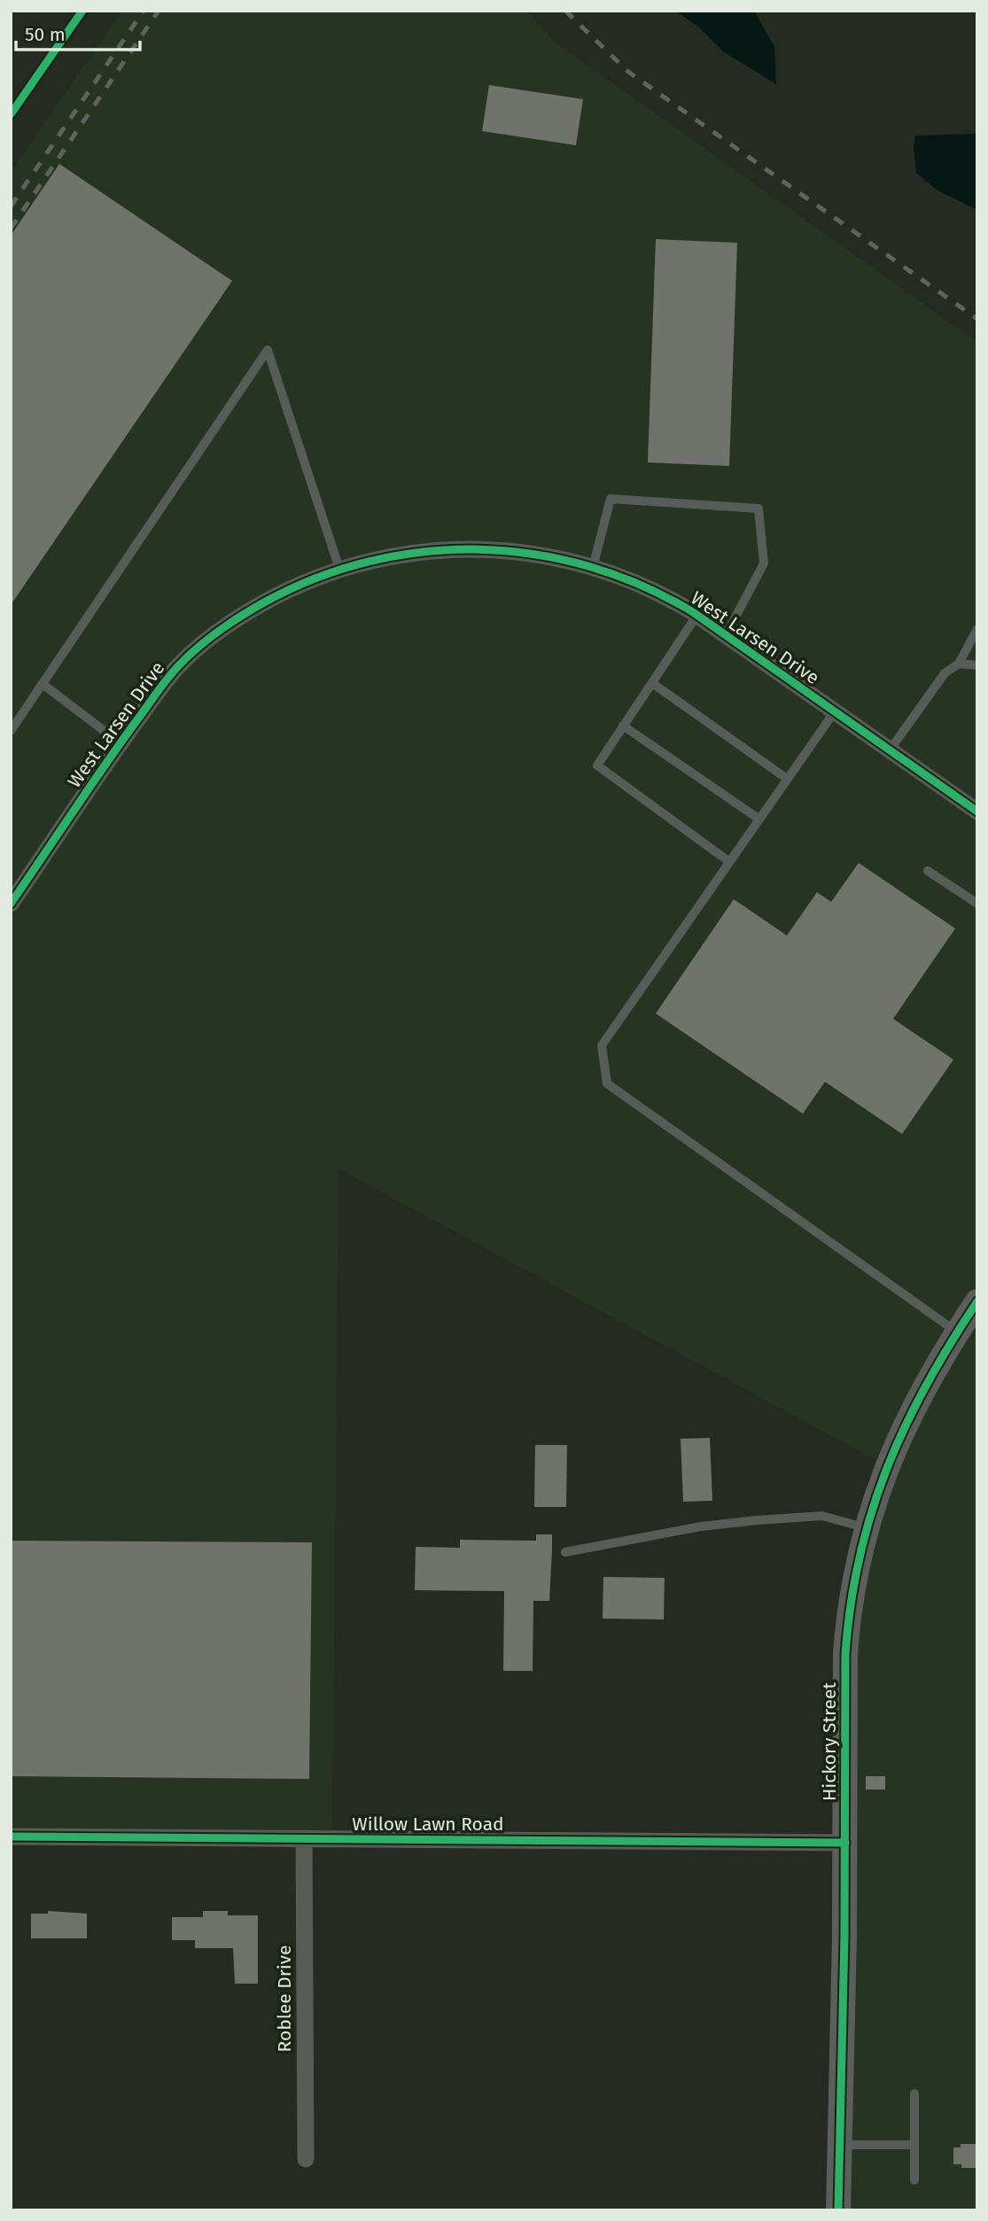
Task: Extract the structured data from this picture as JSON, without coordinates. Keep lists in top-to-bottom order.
{
  "streets": {
    "street": [
      "West Larsen Drive",
      "Hickory Street",
      "Willow Lawn Road",
      "Roblee Drive"
    ]
  },
  "crossings": [
    ["Hickory Street", "Willow Lawn Road"],
    ["Willow Lawn Road", "Roblee Drive"]
  ],
  "scale_bar": "50 m"
}
